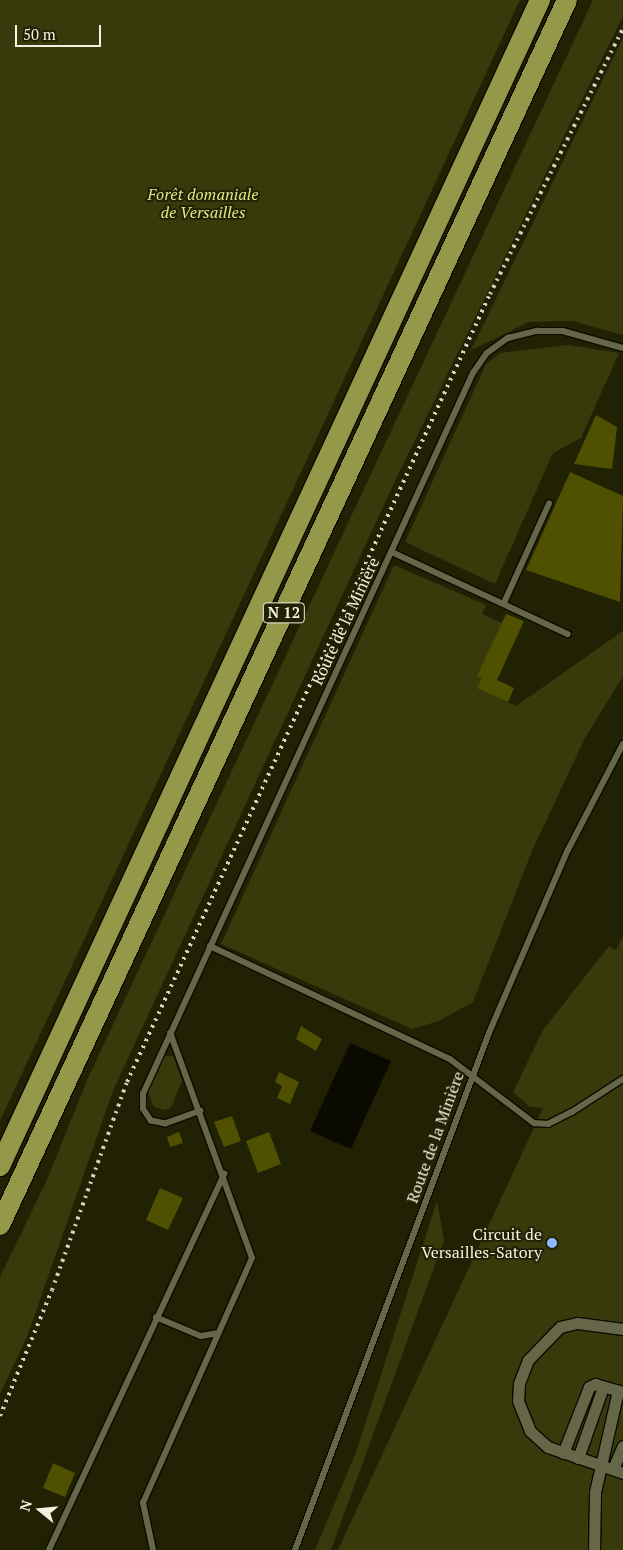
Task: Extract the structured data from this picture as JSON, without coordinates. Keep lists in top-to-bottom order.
{
  "streets": {
    "highway": ["N 12"],
    "lane": ["Route de la Minière"]
  },
  "parks": ["Forêt domaniale de Versailles"],
  "places": ["Circuit de Versailles-Satory"],
  "scale_bar": "50 m",
  "north": "left"
}
